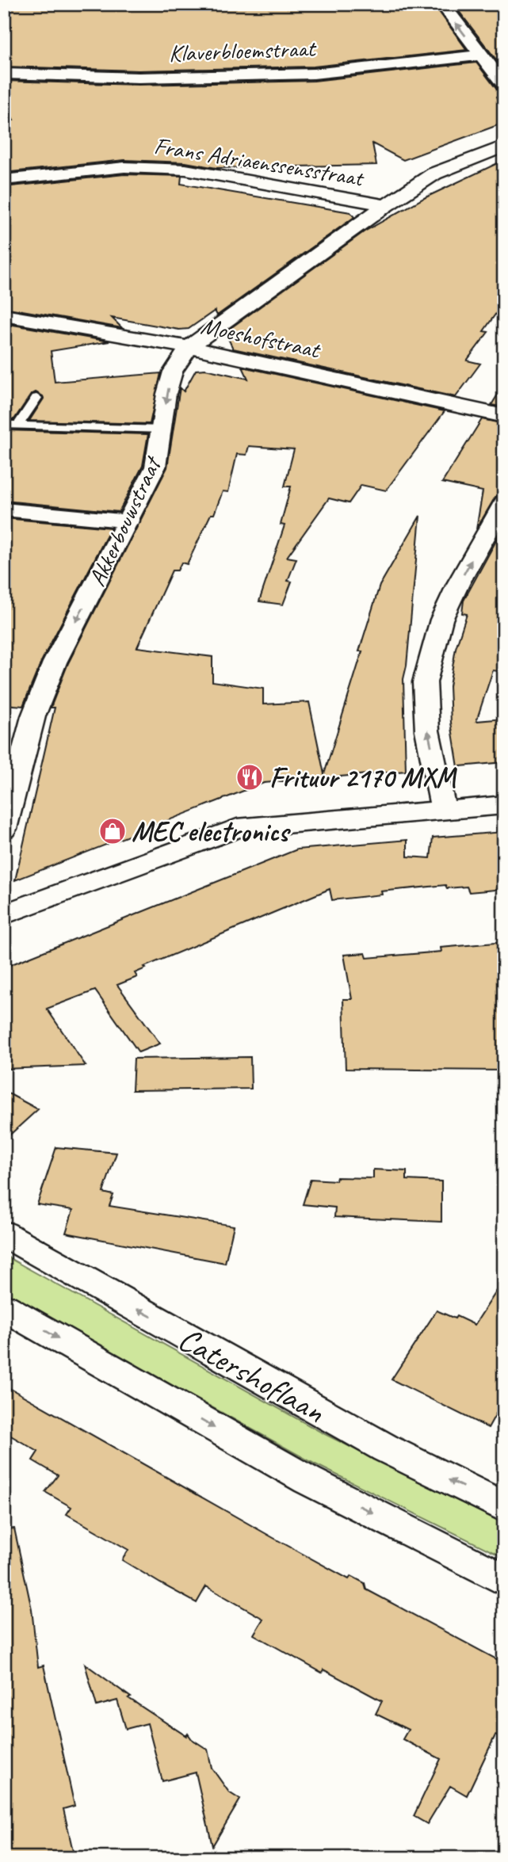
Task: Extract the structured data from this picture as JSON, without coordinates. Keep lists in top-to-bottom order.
{
  "streets": {
    "street": [
      "Klaverbloemstraat",
      "Frans Adriaenssensstraat",
      "Moeshofstraat",
      "Akkerbouwstraat",
      "Catershoflaan"
    ]
  },
  "crossings": [
    ["Frans Adriaenssensstraat", "Akkerbouwstraat"],
    ["Moeshofstraat", "Akkerbouwstraat"]
  ],
  "one_way": ["Akkerbouwstraat"],
  "places": {
    "restaurant": ["Frituur 2170 MXM"],
    "shop": ["MEC electronics"]
  }
}
